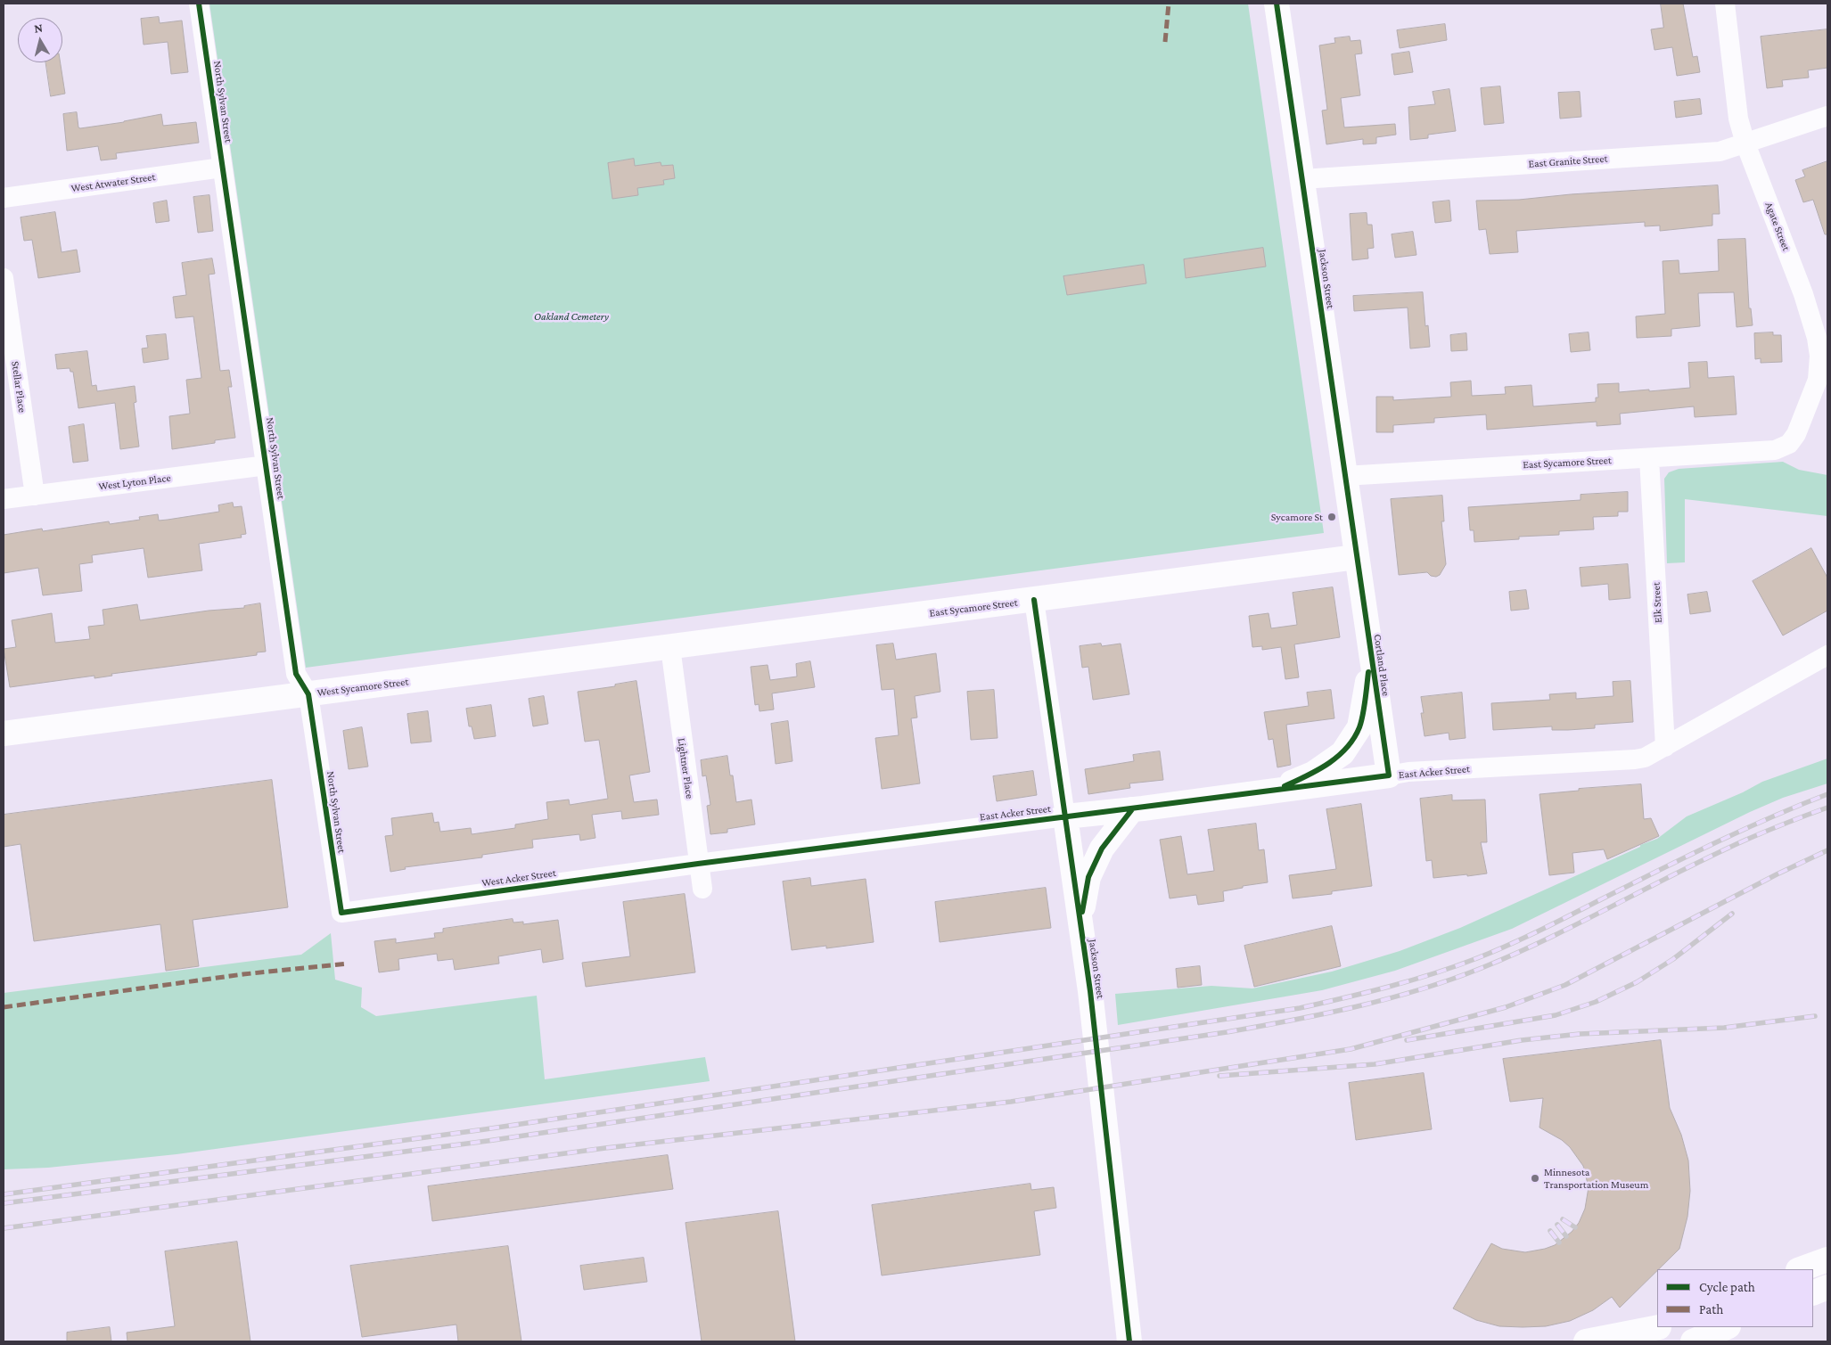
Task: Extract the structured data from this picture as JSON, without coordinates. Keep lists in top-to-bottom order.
{
  "streets": {
    "street": [
      "North Sylvan Street",
      "East Granite Street",
      "West Atwater Street",
      "Agate Street",
      "Jackson Street",
      "Stellar Place",
      "East Sycamore Street",
      "West Lyton Place",
      "Elk Street",
      "Cortland Place",
      "West Sycamore Street",
      "Lightner Place",
      "East Acker Street",
      "West Acker Street"
    ]
  },
  "crossings": [
    ["North Sylvan Street", "West Atwater Street"],
    ["North Sylvan Street", "West Lyton Place"],
    ["North Sylvan Street", "West Sycamore Street"],
    ["North Sylvan Street", "West Acker Street"],
    ["East Granite Street", "Agate Street"],
    ["East Granite Street", "Jackson Street"],
    ["Agate Street", "East Sycamore Street"],
    ["Jackson Street", "East Sycamore Street"],
    ["Jackson Street", "Cortland Place"],
    ["Jackson Street", "East Acker Street"],
    ["Stellar Place", "West Lyton Place"],
    ["East Sycamore Street", "Elk Street"],
    ["East Sycamore Street", "Cortland Place"],
    ["East Sycamore Street", "West Sycamore Street"],
    ["East Sycamore Street", "Lightner Place"],
    ["Elk Street", "East Acker Street"],
    ["Cortland Place", "East Acker Street"],
    ["West Sycamore Street", "Lightner Place"],
    ["Lightner Place", "East Acker Street"],
    ["Lightner Place", "West Acker Street"],
    ["East Acker Street", "West Acker Street"]
  ],
  "parks": ["Oakland Cemetery"],
  "places": ["Sycamore St", "Minnesota Transportation Museum"],
  "legend": ["Cycle path", "Path"],
  "north": "top"
}
